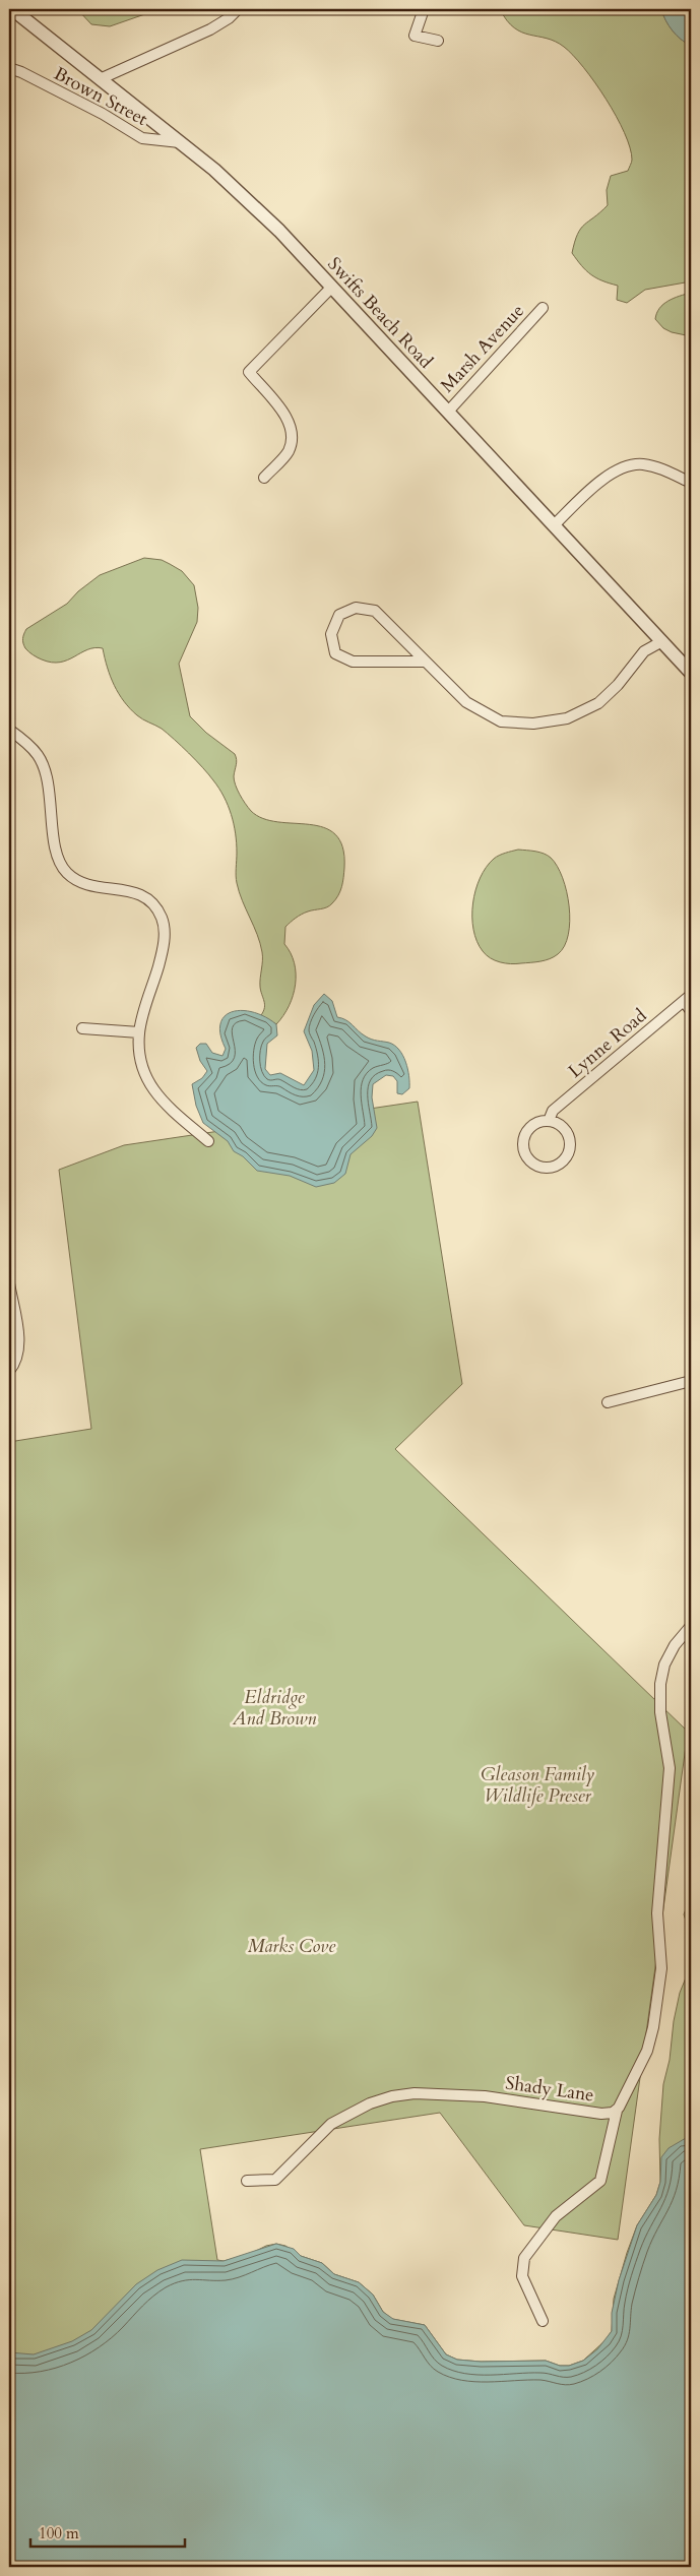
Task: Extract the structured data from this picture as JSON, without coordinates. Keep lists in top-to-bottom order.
{
  "streets": {
    "street": [
      "Brown Street",
      "Swifts Beach Road",
      "Marsh Avenue",
      "Lynne Road",
      "Shady Lane"
    ]
  },
  "crossings": [
    ["Brown Street", "Swifts Beach Road"],
    ["Swifts Beach Road", "Marsh Avenue"]
  ],
  "parks": ["Eldridge And Brown", "Gleason Family Wildlife Preser", "Marks Cove"],
  "scale_bar": "100 m"
}
